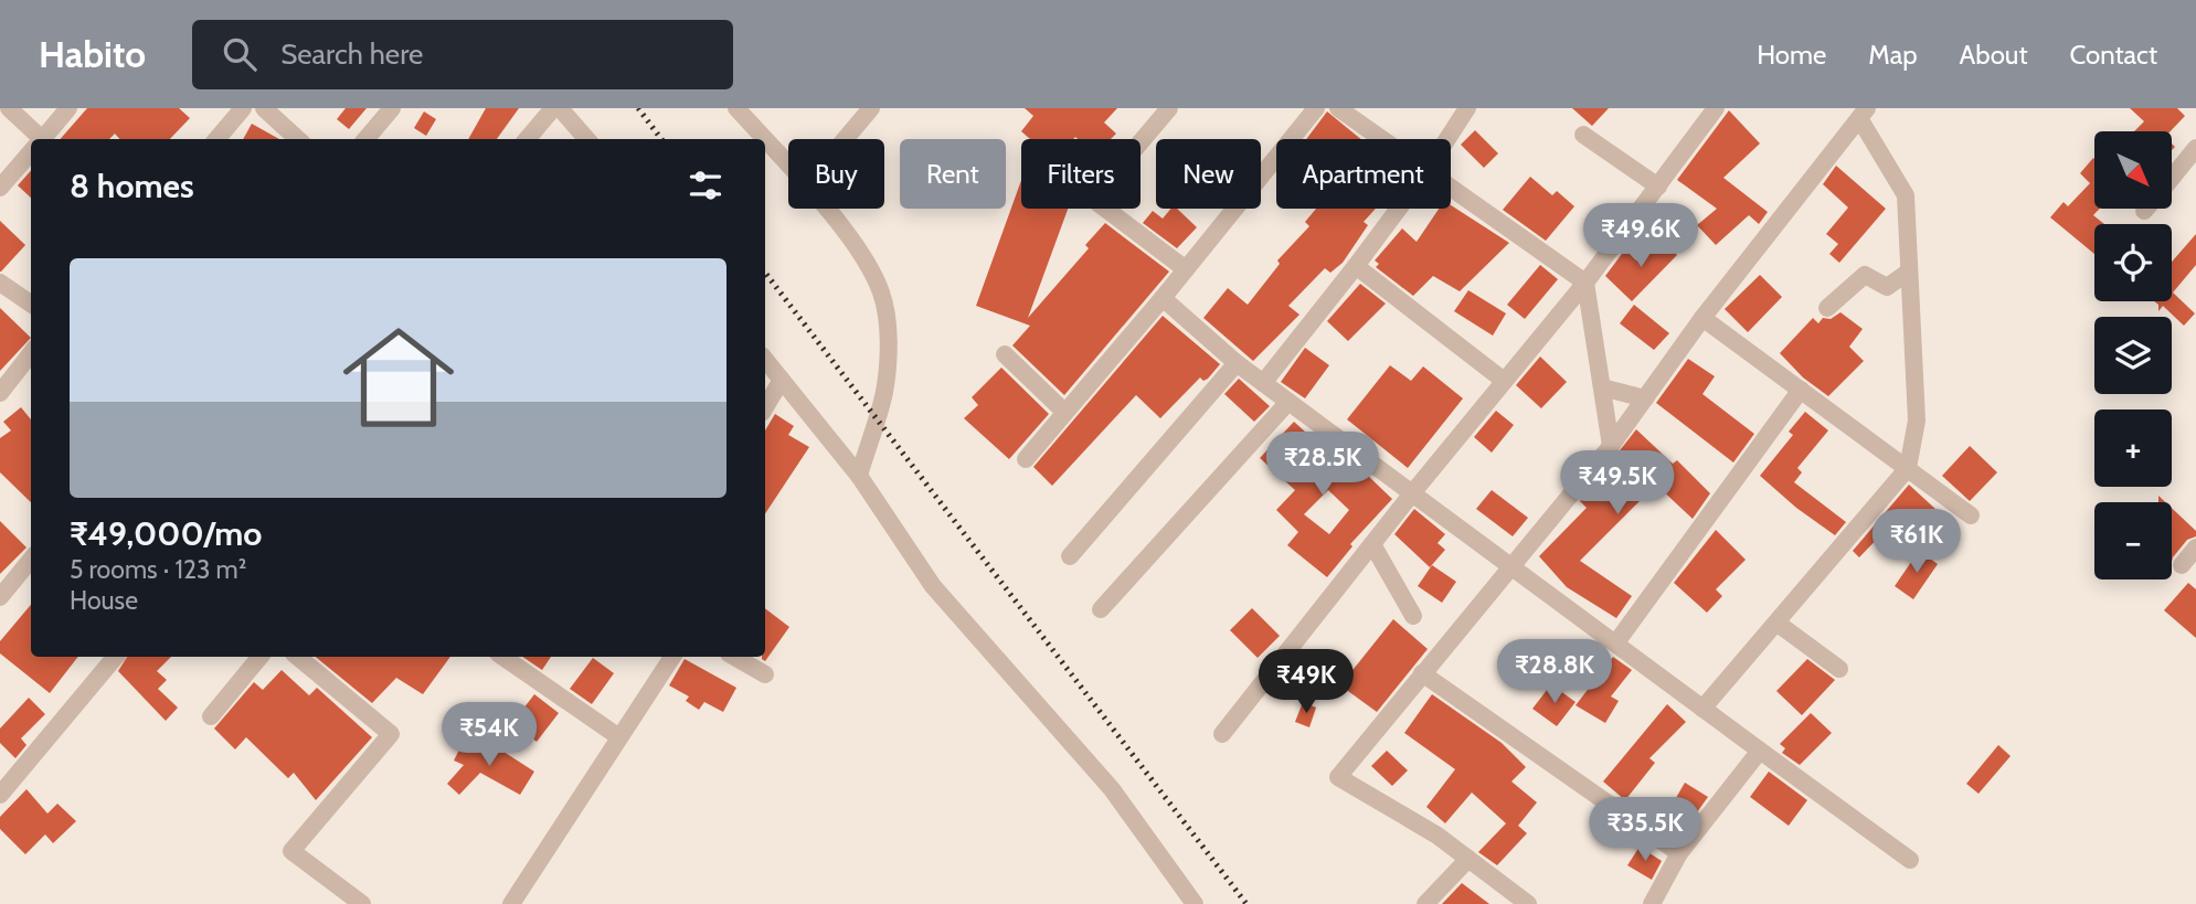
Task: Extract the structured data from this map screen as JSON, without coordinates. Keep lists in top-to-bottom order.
{
  "north": "bottom right",
  "page": {
    "header": "Habito",
    "search": "Search here",
    "nav": [
      "Home",
      "Map",
      "About",
      "Contact"
    ],
    "map_buttons": ["+", "−"],
    "chip": [
      "Buy",
      "Rent",
      "Filters",
      "New",
      "Apartment"
    ],
    "heading": "8 homes",
    "price": [
      "₹49.6K",
      "₹28.5K",
      "₹49.5K",
      "₹61K",
      "₹28.8K",
      "₹49K",
      "₹54K",
      "₹35.5K"
    ],
    "list": [
      {
        "name": "₹49,000/mo",
        "note": "5 rooms · 123 m² · House"
      }
    ]
  }
}
